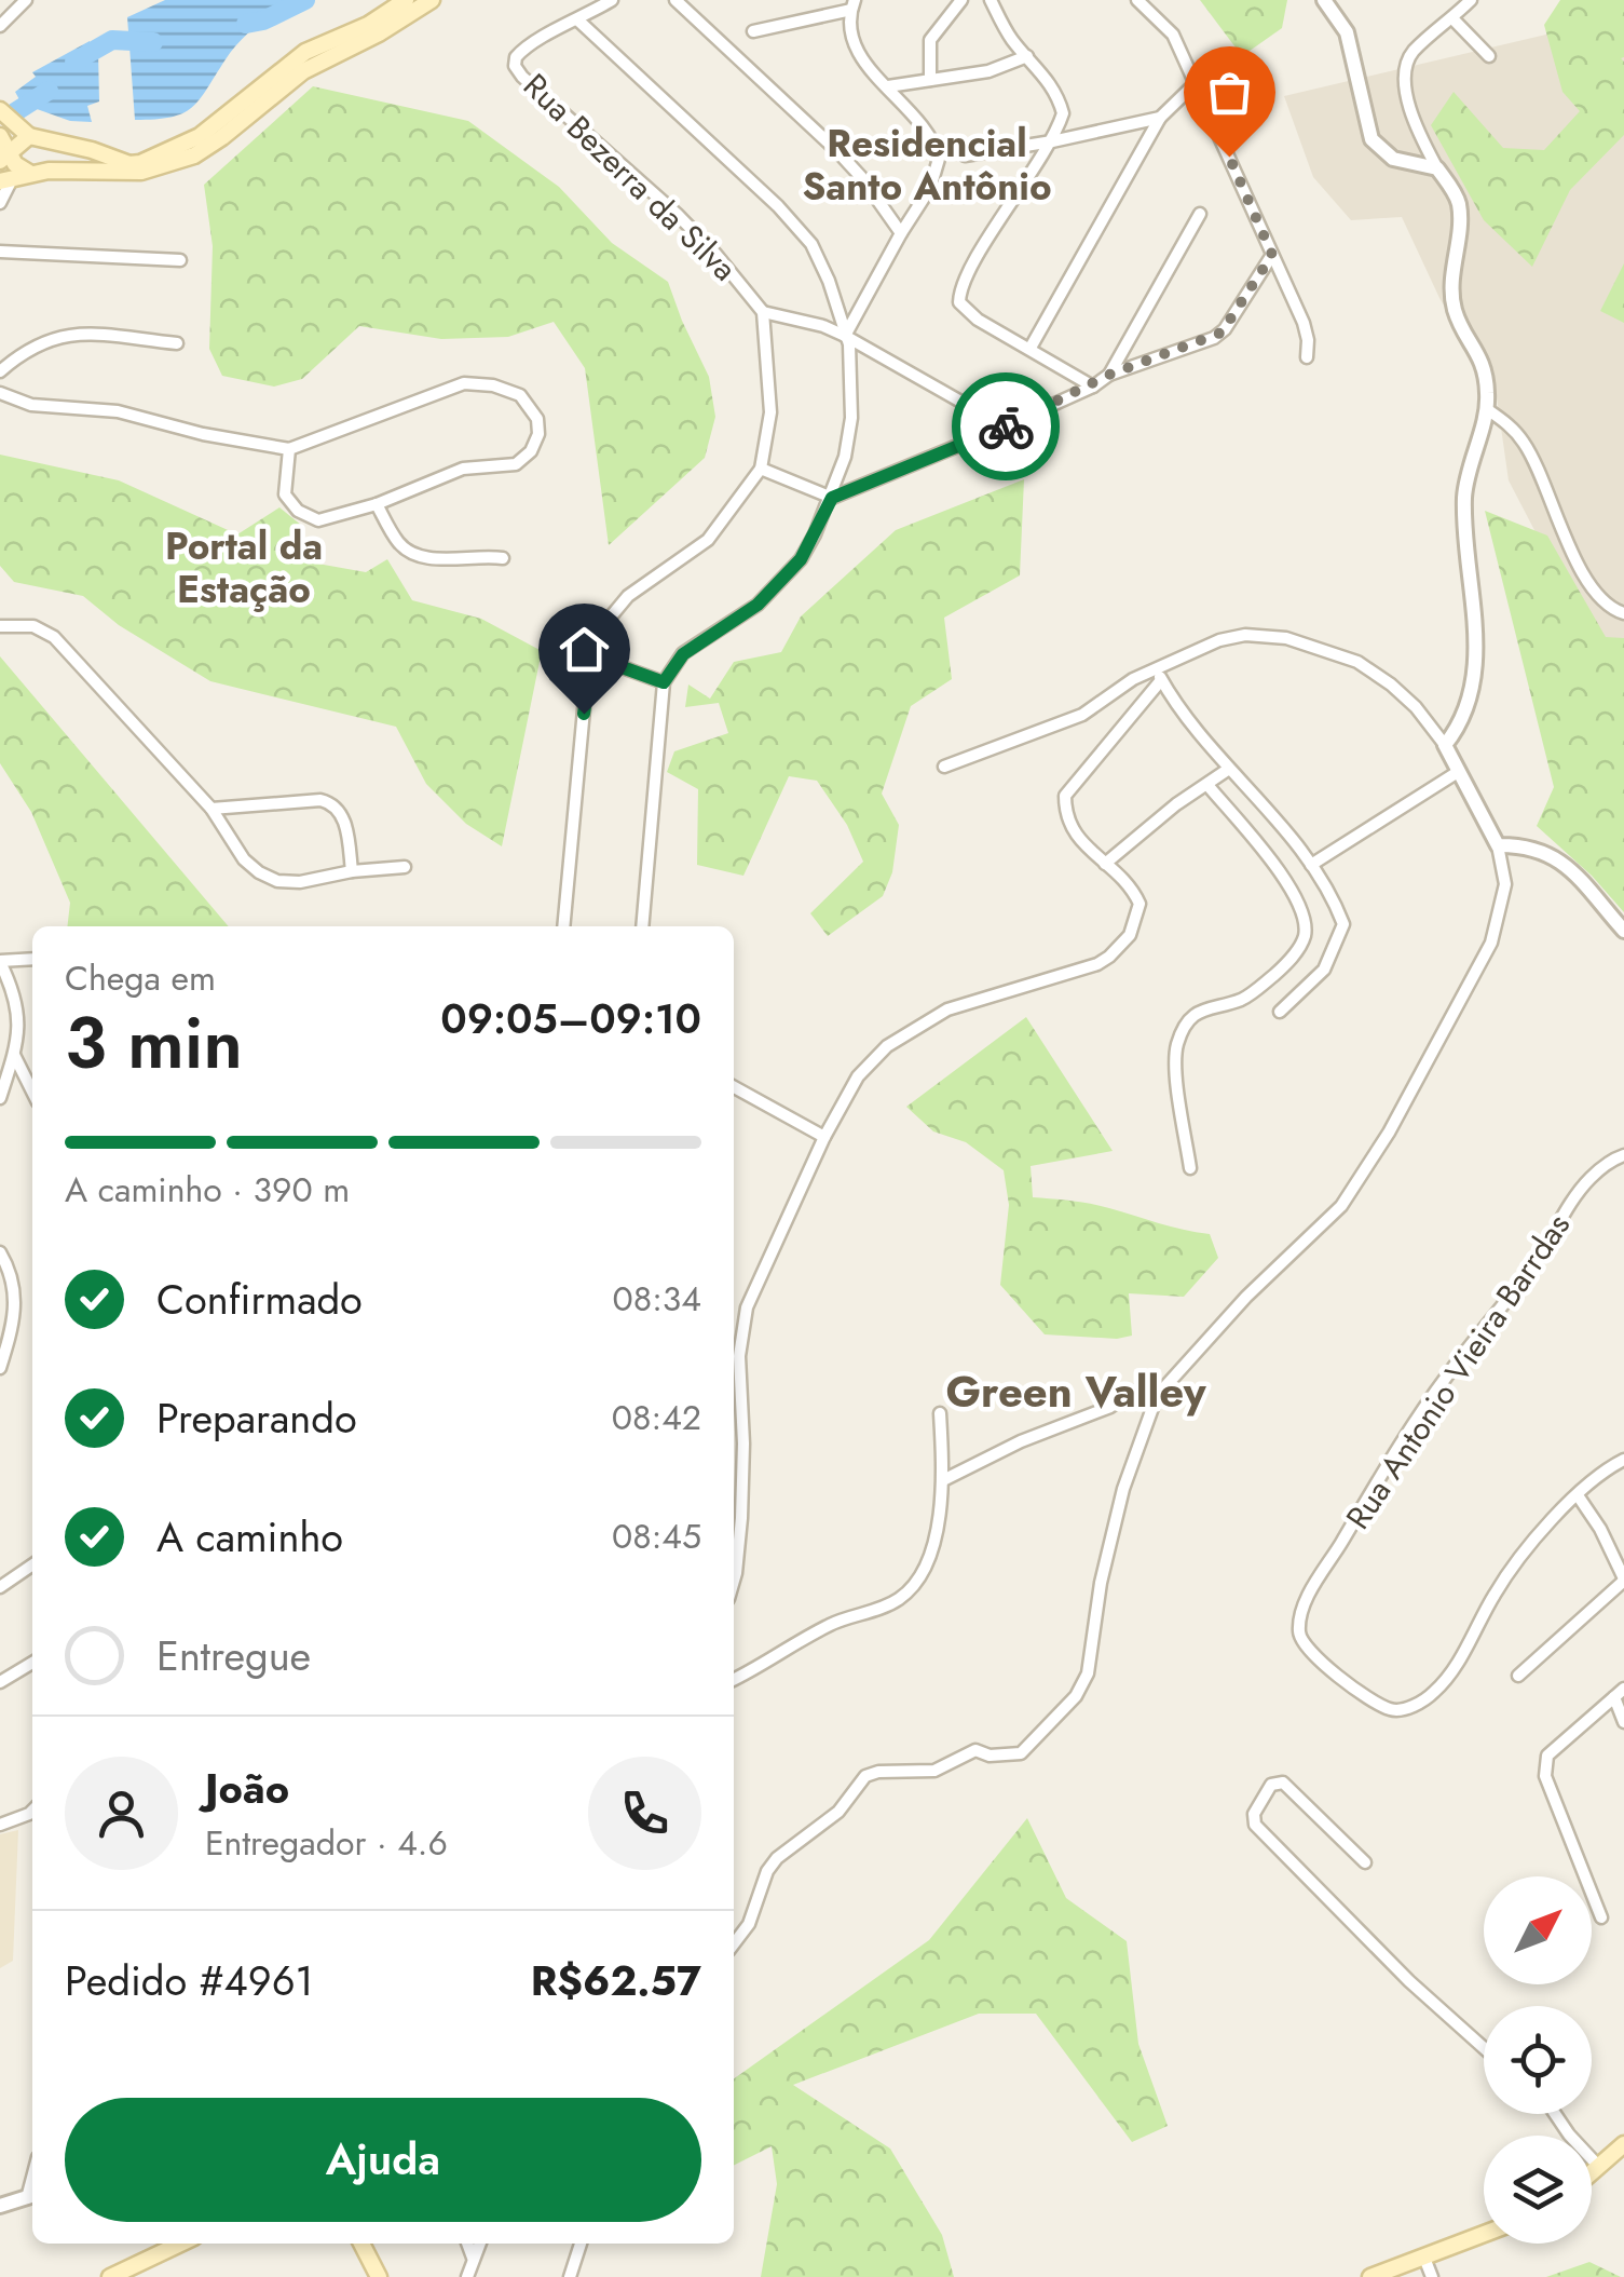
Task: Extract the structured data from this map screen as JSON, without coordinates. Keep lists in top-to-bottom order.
{
  "streets": {
    "street": ["Rua Bezerra da Silva", "Rua Antonio Vieira Barrdas"]
  },
  "districts": ["Residencial Santo Antônio", "Portal da Estação", "Green Valley"],
  "north": "top right",
  "page": {
    "heading": ["3 min", "Chega em", "09:05–09:10"],
    "panel": [
      "João",
      "Entregador · 4.6",
      "Pedido #4961",
      "R$62.57"
    ],
    "bar": "A caminho · 390 m",
    "list": [
      ["Confirmado", "08:34"],
      ["Preparando", "08:42"],
      ["A caminho", "08:45"],
      "Entregue"
    ],
    "buttons": "Ajuda"
  }
}
